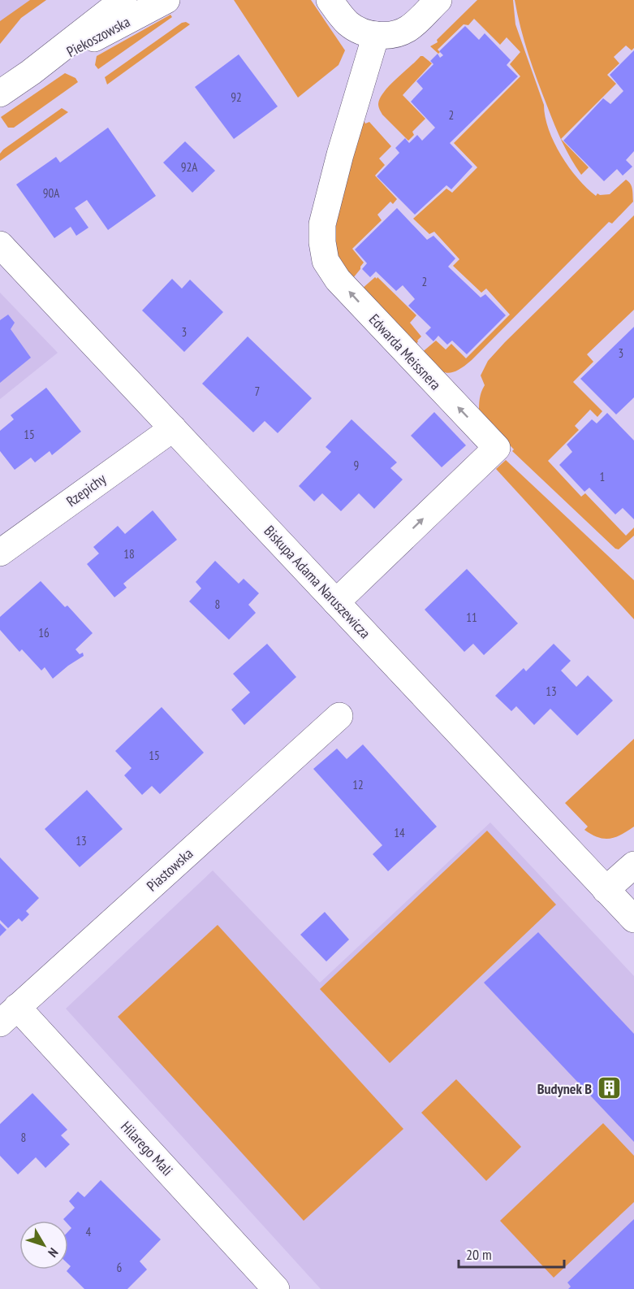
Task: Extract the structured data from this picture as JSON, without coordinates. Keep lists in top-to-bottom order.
{
  "streets": {
    "street": [
      "Piekoszowska",
      "Edwarda Meissnera",
      "Rzepichy",
      "Biskupa Adama Naruszewicza",
      "Piastowska",
      "Hilarego Mali"
    ]
  },
  "crossings": [
    ["Edwarda Meissnera", "Biskupa Adama Naruszewicza"],
    ["Rzepichy", "Biskupa Adama Naruszewicza"],
    ["Piastowska", "Hilarego Mali"]
  ],
  "one_way": ["Edwarda Meissnera"],
  "places": {
    "building": ["Budynek B"]
  },
  "house_numbers": [
    "92",
    "2",
    "92A",
    "90A",
    "2",
    "3",
    "3",
    "7",
    "15",
    "9",
    "1",
    "18",
    "8",
    "11",
    "16",
    "13",
    "15",
    "12",
    "14",
    "13",
    "8",
    "4",
    "6"
  ],
  "scale_bar": "20 m",
  "north": "bottom right"
}
